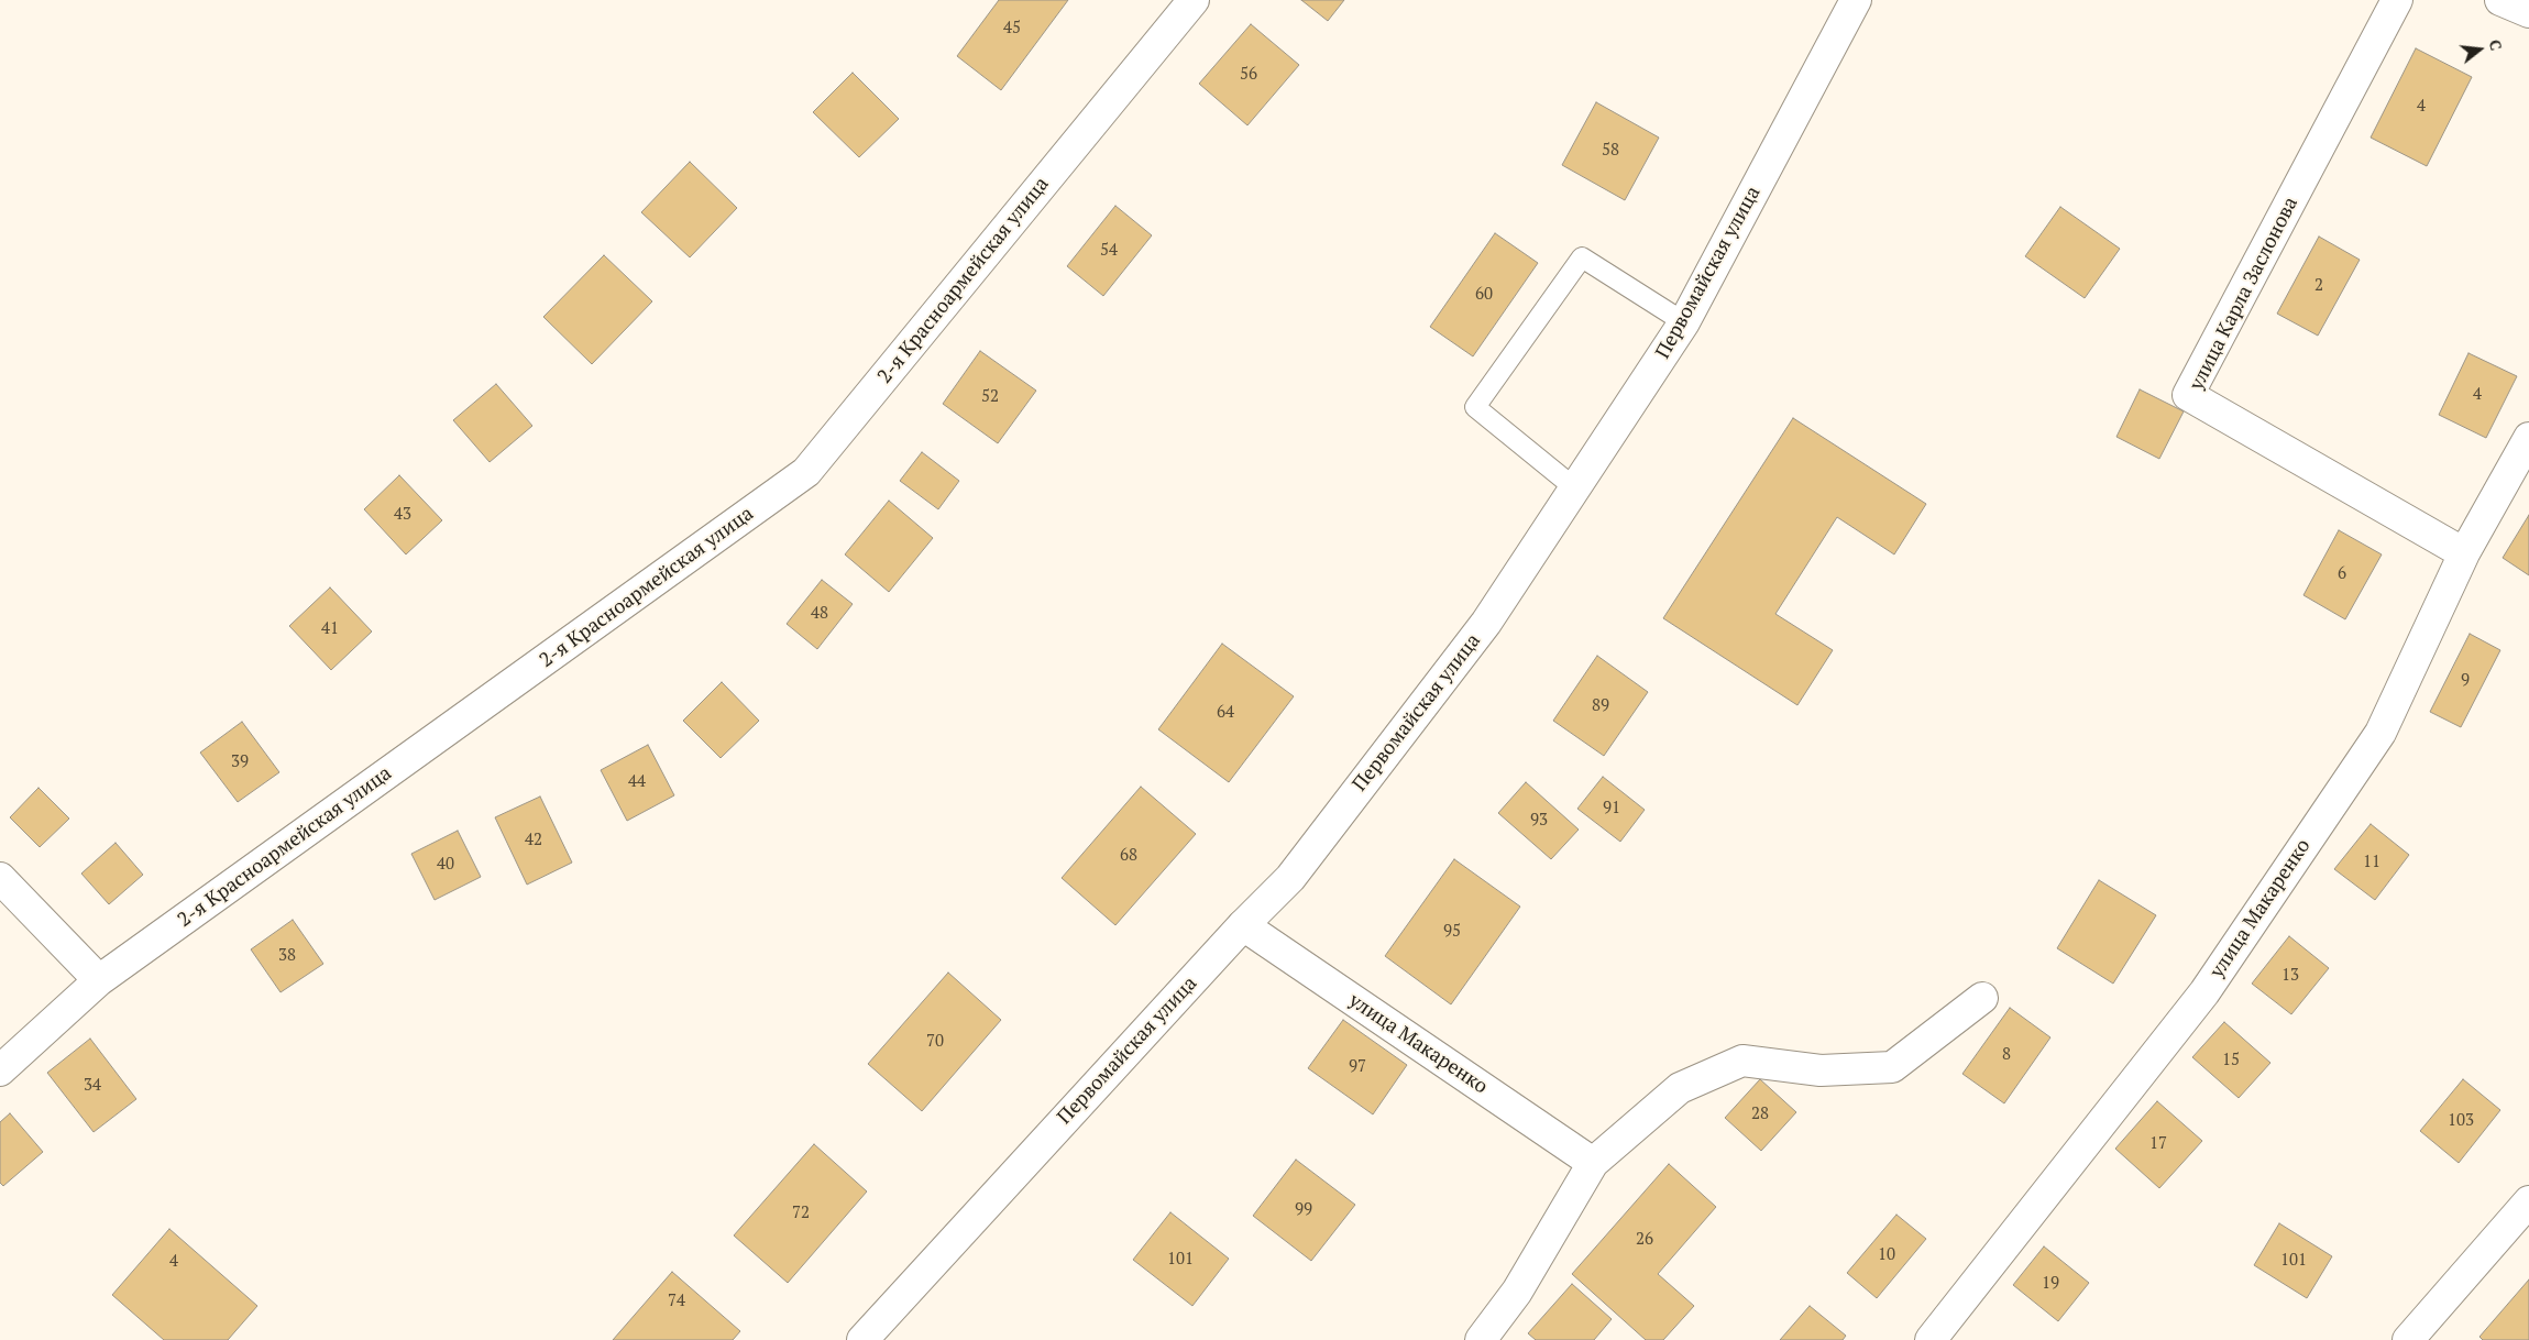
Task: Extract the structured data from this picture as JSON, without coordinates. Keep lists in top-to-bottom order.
{
  "streets": {
    "street": [
      "Первомайская улица",
      "2-я Красноармейская улица",
      "улица Карла Заслонова",
      "улица Макаренко"
    ]
  },
  "crossings": [
    ["Первомайская улица", "улица Макаренко"],
    ["улица Карла Заслонова", "улица Макаренко"]
  ],
  "house_numbers": [
    "45",
    "56",
    "4",
    "58",
    "54",
    "2",
    "60",
    "4",
    "52",
    "43",
    "6",
    "48",
    "41",
    "9",
    "89",
    "64",
    "39",
    "44",
    "91",
    "93",
    "42",
    "68",
    "11",
    "40",
    "95",
    "38",
    "13",
    "70",
    "8",
    "15",
    "97",
    "34",
    "28",
    "103",
    "17",
    "99",
    "72",
    "26",
    "10",
    "101",
    "101",
    "4",
    "19",
    "74"
  ],
  "north": "right"
}
